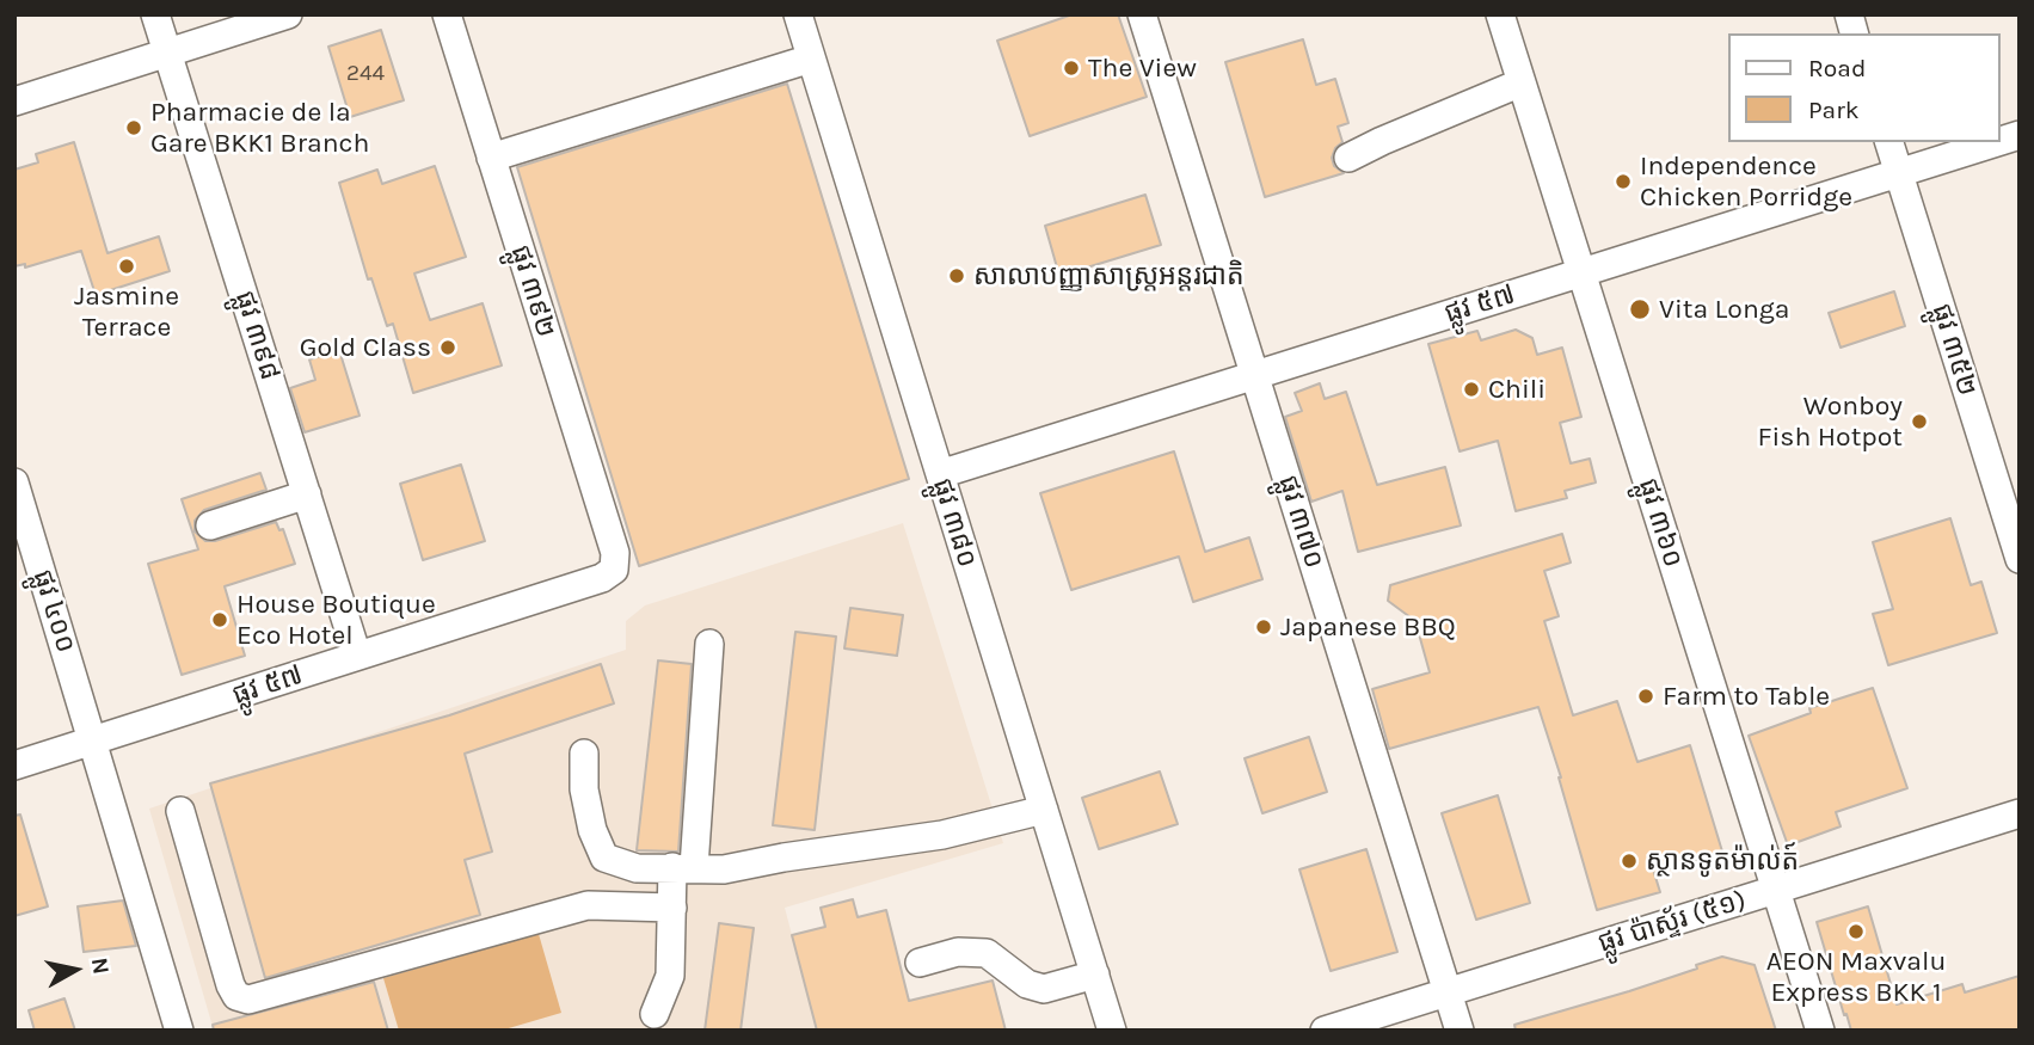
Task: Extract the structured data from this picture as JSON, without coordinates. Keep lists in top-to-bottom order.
{
  "streets": {
    "street": [
      "ផ្លូវ ៣៩២",
      "ផ្លូវ ៥៧",
      "ផ្លូវ ៣៩៨",
      "ផ្លូវ ៣៥២",
      "ផ្លូវ ៣៧០",
      "ផ្លូវ ៣៨០",
      "ផ្លូវ ៣៦០",
      "ផ្លូវ ៤០០",
      "ផ្លូវ ប៉ាស្ទ័រ (៥១)"
    ]
  },
  "crossings": [
    ["ផ្លូវ ៣៩២", "ផ្លូវ ៥៧"],
    ["ផ្លូវ ៥៧", "ផ្លូវ ៣៩៨"],
    ["ផ្លូវ ៥៧", "ផ្លូវ ៣៥២"],
    ["ផ្លូវ ៥៧", "ផ្លូវ ៣៧០"],
    ["ផ្លូវ ៥៧", "ផ្លូវ ៣៨០"],
    ["ផ្លូវ ៥៧", "ផ្លូវ ៣៦០"],
    ["ផ្លូវ ៥៧", "ផ្លូវ ៤០០"],
    ["ផ្លូវ ៣៧០", "ផ្លូវ ប៉ាស្ទ័រ (៥១)"],
    ["ផ្លូវ ៣៦០", "ផ្លូវ ប៉ាស្ទ័រ (៥១)"]
  ],
  "places": [
    "The View",
    "Pharmacie de la Gare BKK1 Branch",
    "Independence Chicken Porridge",
    "Jasmine Terrace",
    "សាលាបញ្ញាសាស្ត្រអន្តរជាតិ",
    "Vita Longa",
    "Gold Class",
    "Chili",
    "Wonboy Fish Hotpot",
    "House Boutique Eco Hotel",
    "Japanese BBQ",
    "Farm to Table",
    "ស្ថានទូតម៉ាល់ត៍",
    "AEON Maxvalu Express BKK 1"
  ],
  "house_numbers": ["244"],
  "legend": ["Road", "Park"],
  "north": "right"
}
